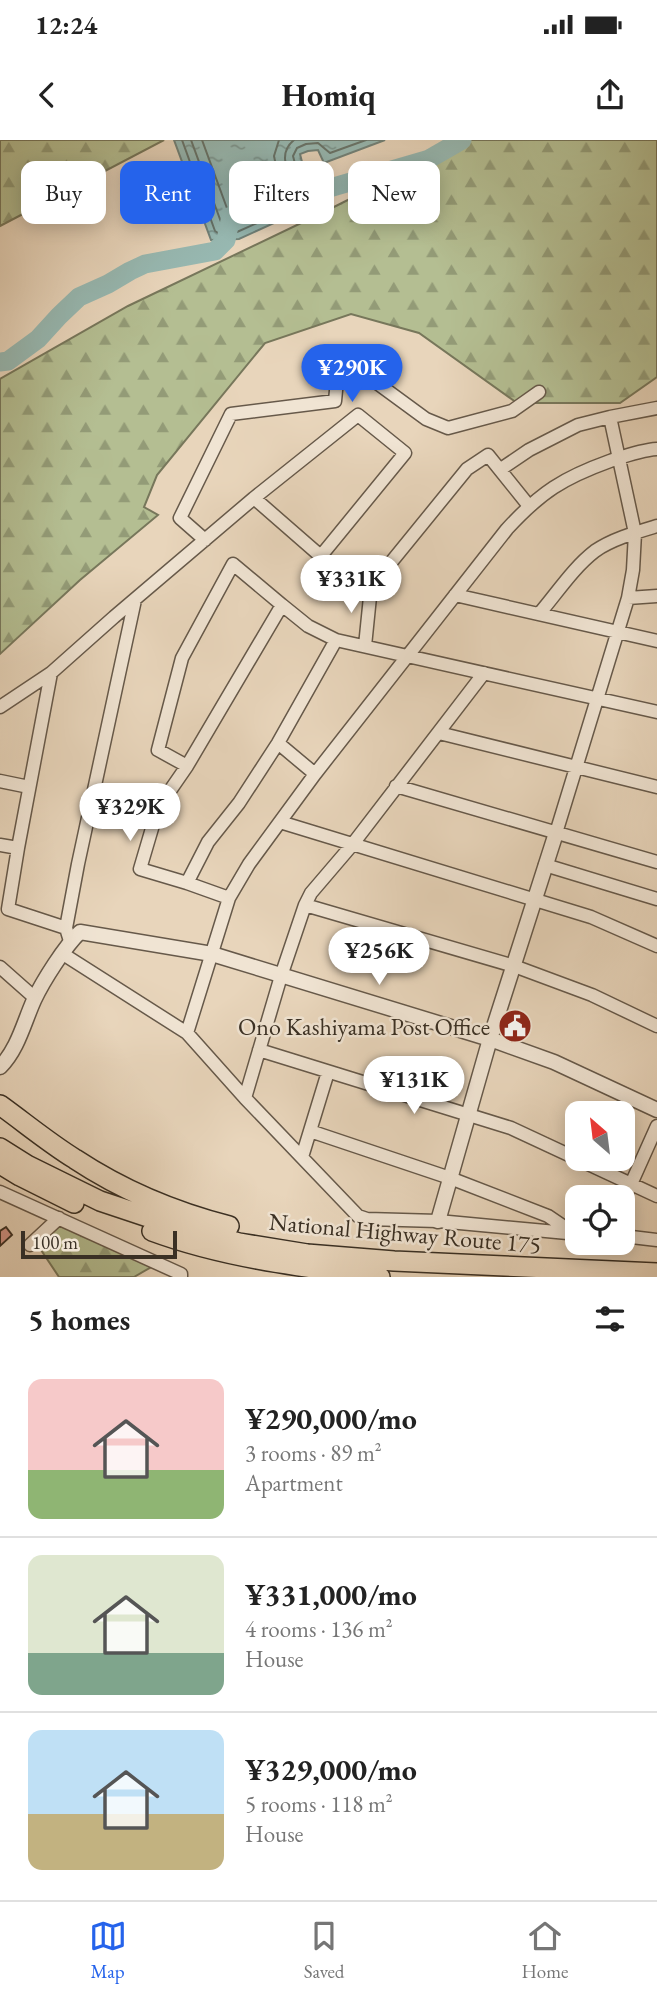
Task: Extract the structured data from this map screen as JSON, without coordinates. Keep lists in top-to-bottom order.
{
  "streets": {
    "highway": ["National Highway Route 175"]
  },
  "places": {
    "public building": ["Ono Kashiyama Post Office"]
  },
  "scale_bar": "100 m",
  "north": "top left",
  "page": {
    "status": "12:24",
    "header": "Homiq",
    "chip": [
      "Buy",
      "Rent",
      "Filters",
      "New"
    ],
    "price": [
      "¥290K",
      "¥331K",
      "¥329K",
      "¥256K",
      "¥131K"
    ],
    "scale": "100 m",
    "heading": "5 homes",
    "list": [
      {
        "name": "¥290,000/mo",
        "note": "3 rooms · 89 m² · Apartment"
      },
      {
        "name": "¥331,000/mo",
        "note": "4 rooms · 136 m² · House"
      },
      {
        "name": "¥329,000/mo",
        "note": "5 rooms · 118 m² · House"
      }
    ],
    "tabs": ["Map", "Saved", "Home"]
  }
}
